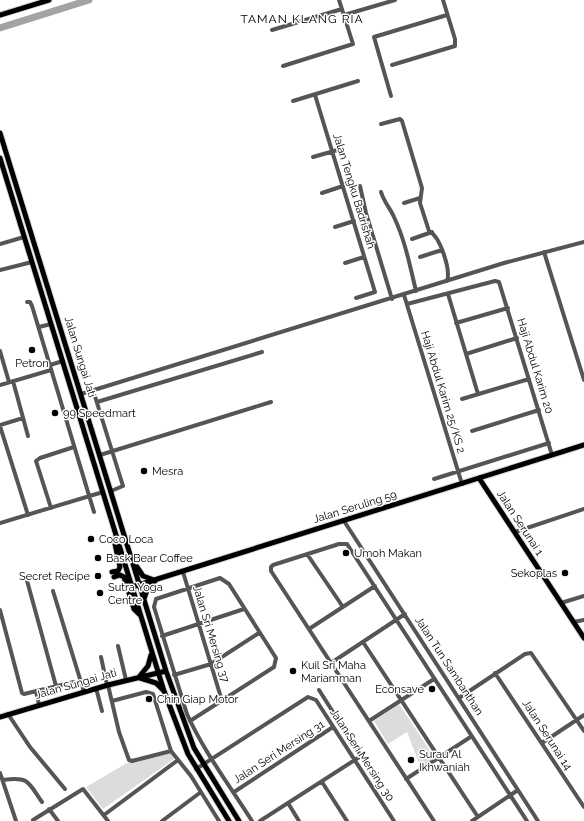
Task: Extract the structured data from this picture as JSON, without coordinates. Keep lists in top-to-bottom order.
{
  "streets": {
    "main road": ["Jalan Sungai Jati", "Jalan Seruling 59", "Jalan Serunai 1"],
    "street": [
      "Jalan Tengku Badrishah",
      "Haji Abdul Karim 20",
      "Haji Abdul Karim 25/KS 2",
      "Jalan Sri Mersing 37",
      "Jalan Tun Sambanthan",
      "Jalan Serunai 14",
      "Jalan Seri Mersing 31",
      "Jalan Seri Mersing 30"
    ]
  },
  "crossings": [
    ["Jalan Sungai Jati", "Jalan Seruling 59"],
    ["Haji Abdul Karim 20", "Jalan Seruling 59"],
    ["Haji Abdul Karim 25/KS 2", "Jalan Seruling 59"],
    ["Jalan Seruling 59", "Jalan Serunai 1"],
    ["Jalan Seruling 59", "Jalan Sri Mersing 37"],
    ["Jalan Seruling 59", "Jalan Tun Sambanthan"],
    ["Jalan Seri Mersing 31", "Jalan Seri Mersing 30"]
  ],
  "districts": ["TAMAN KLANG RIA"],
  "places": [
    "Petron",
    "99 Speedmart",
    "Mesra",
    "Coco Loca",
    "Umoh Makan",
    "Bask Bear Coffee",
    "Sekoplas",
    "Secret Recipe",
    "Sutra Yoga Centre",
    "Kuil Sri Maha Mariamman",
    "Econsave",
    "Chin Giap Motor",
    "Surau Al Ikhwaniah"
  ]
}
